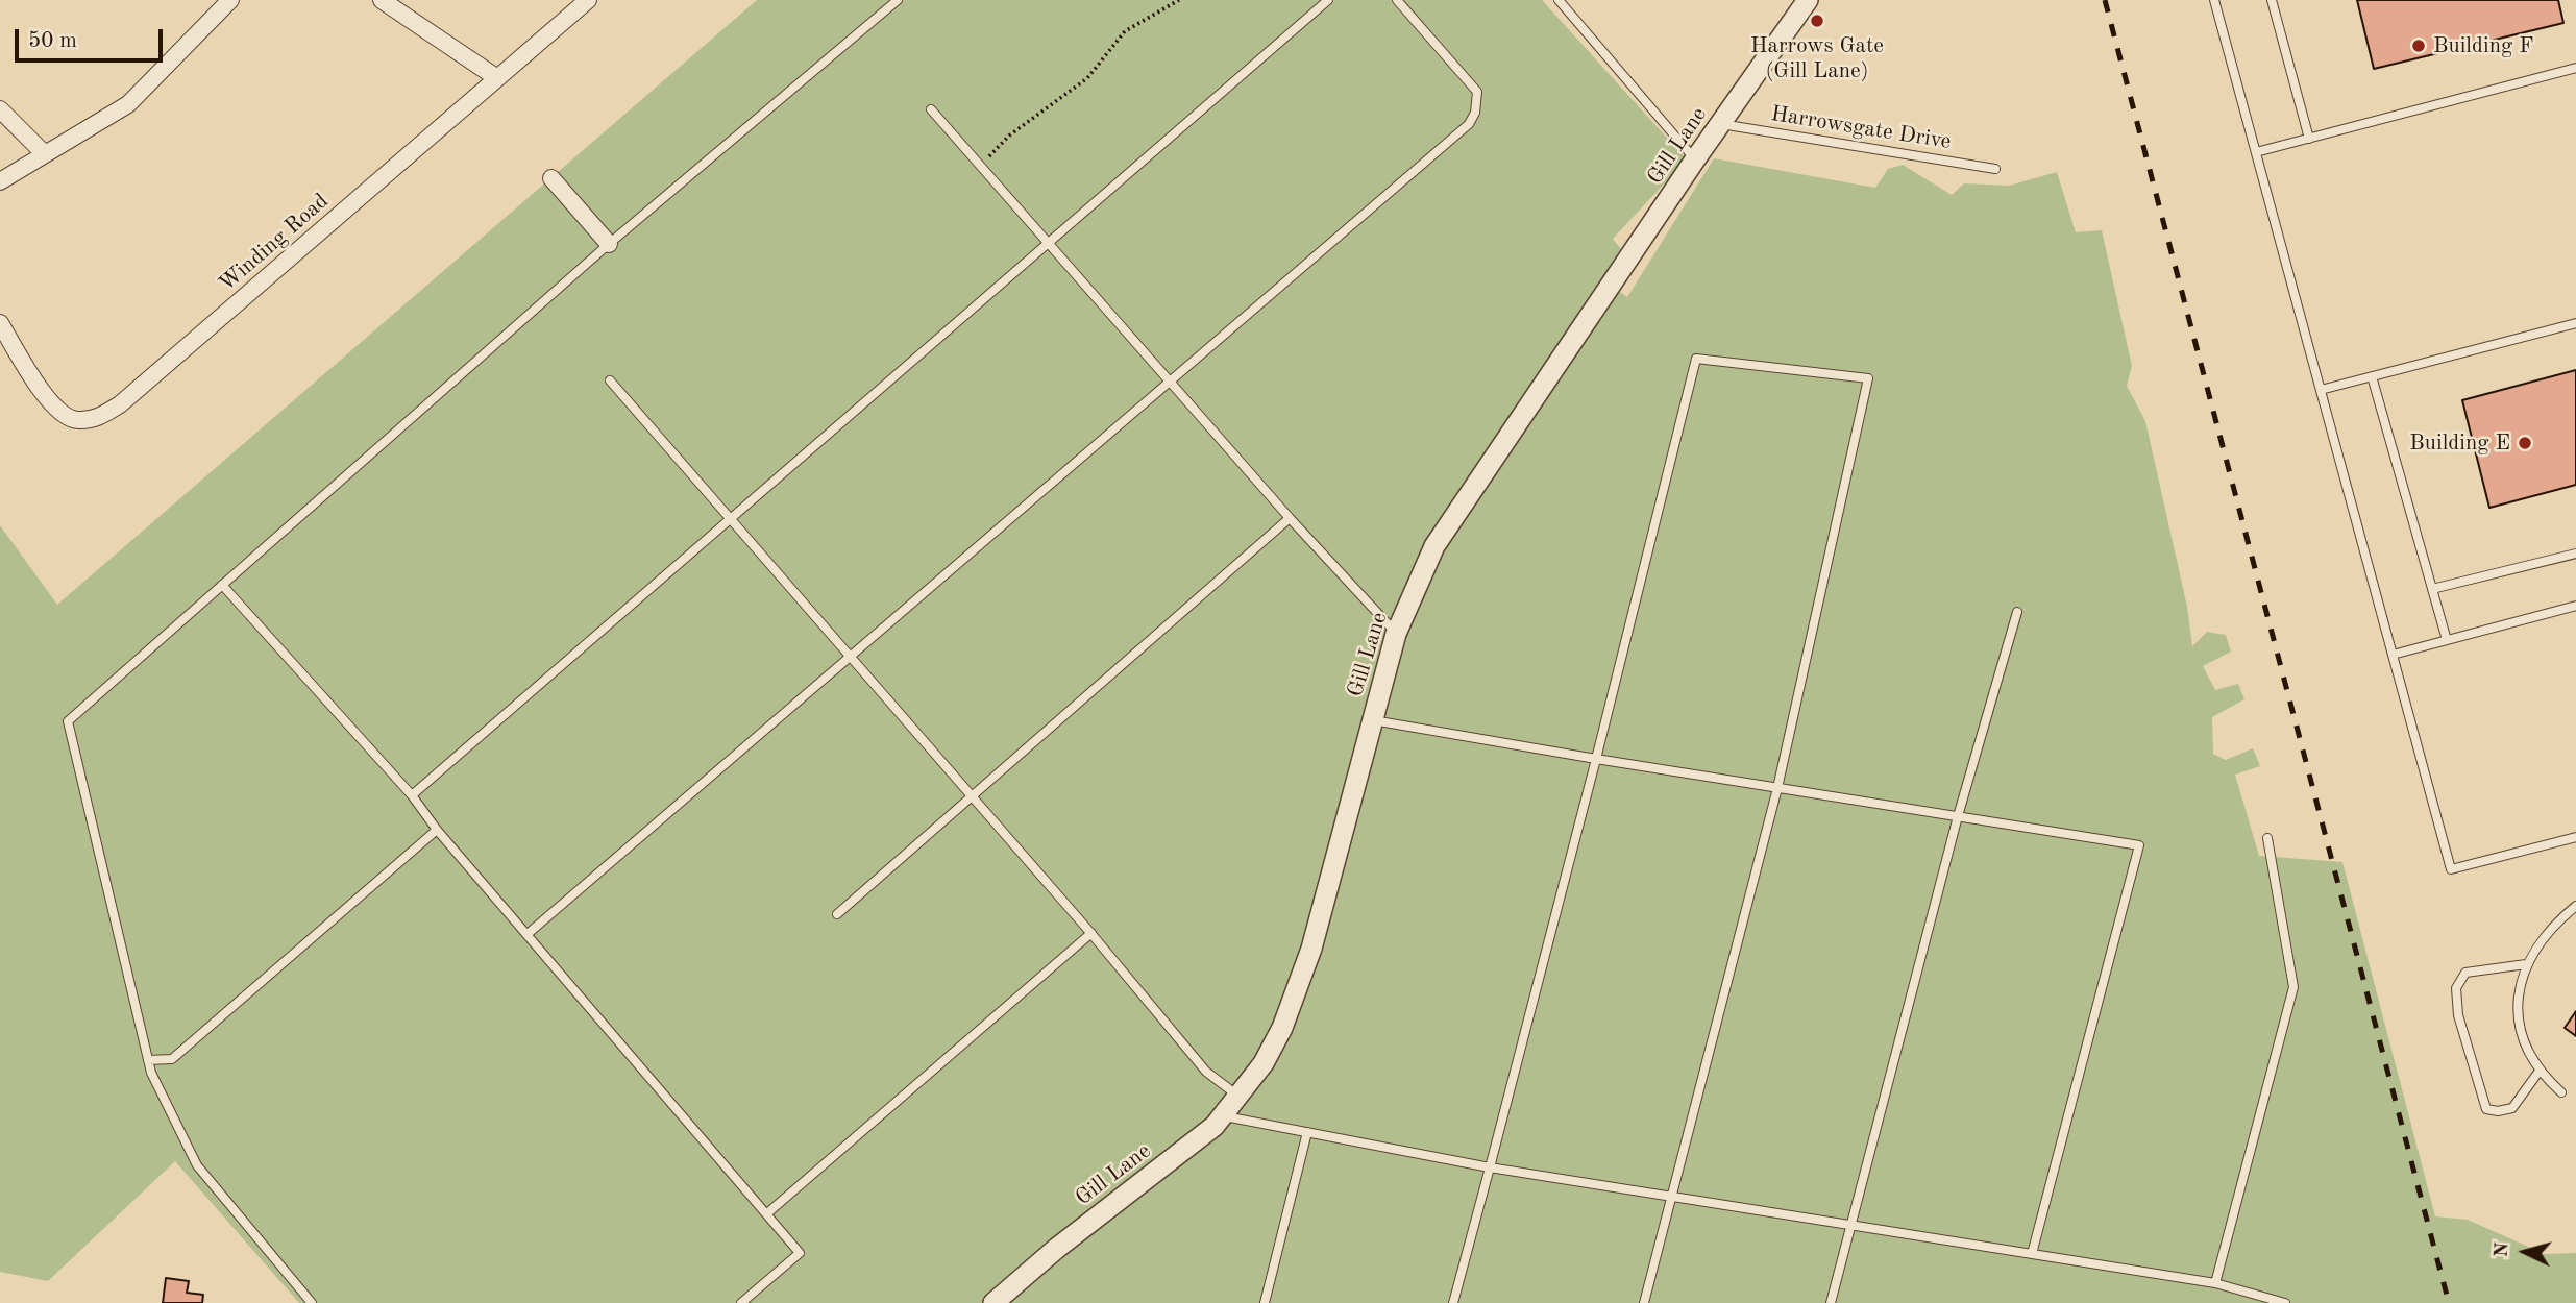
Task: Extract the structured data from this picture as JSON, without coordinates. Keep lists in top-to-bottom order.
{
  "streets": {
    "street": ["Gill Lane", "Winding Road"],
    "lane": ["Harrowsgate Drive"]
  },
  "crossings": [
    ["Harrowsgate Drive", "Gill Lane"]
  ],
  "places": ["Harrows Gate (Gill Lane)", "Building F", "Building E"],
  "scale_bar": "50 m",
  "north": "left"
}
